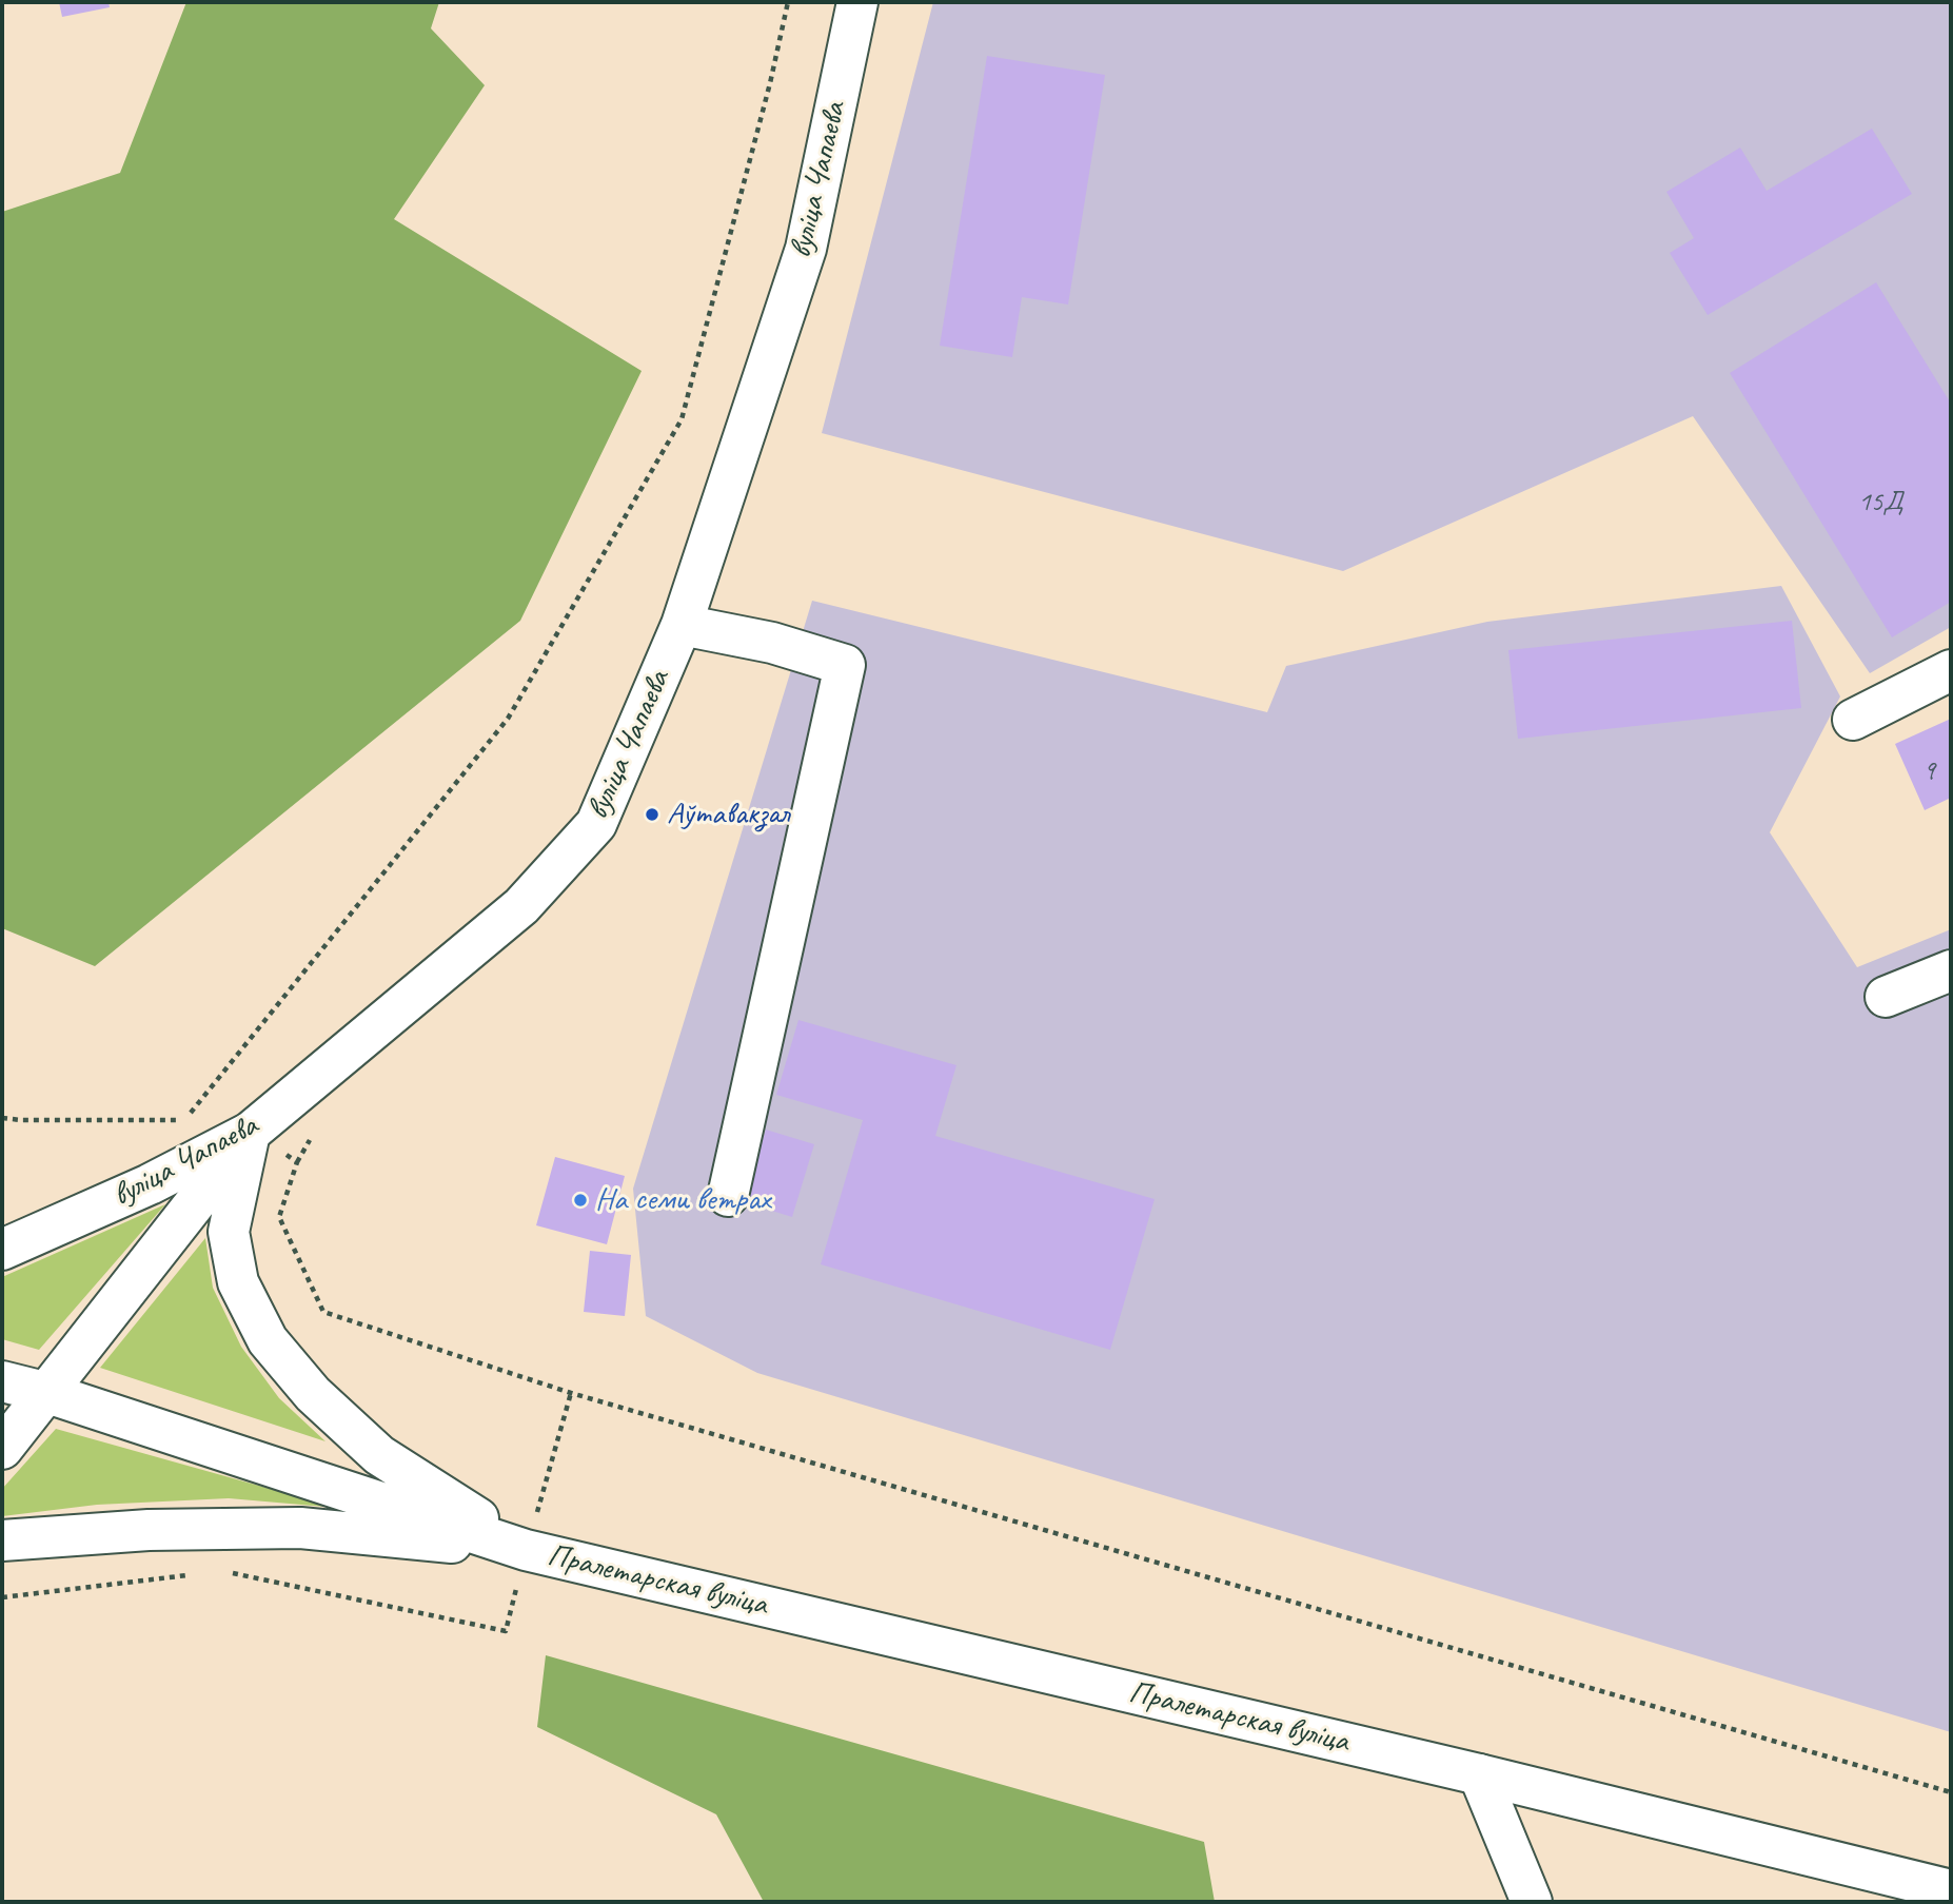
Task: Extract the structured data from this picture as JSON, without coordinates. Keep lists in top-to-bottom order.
{
  "streets": {
    "main road": ["вуліца Чапаева", "Пралетарская вуліца"]
  },
  "places": ["Аўтавакзал", "На семи ветрах"],
  "house_numbers": ["15Д", "9"]
}
